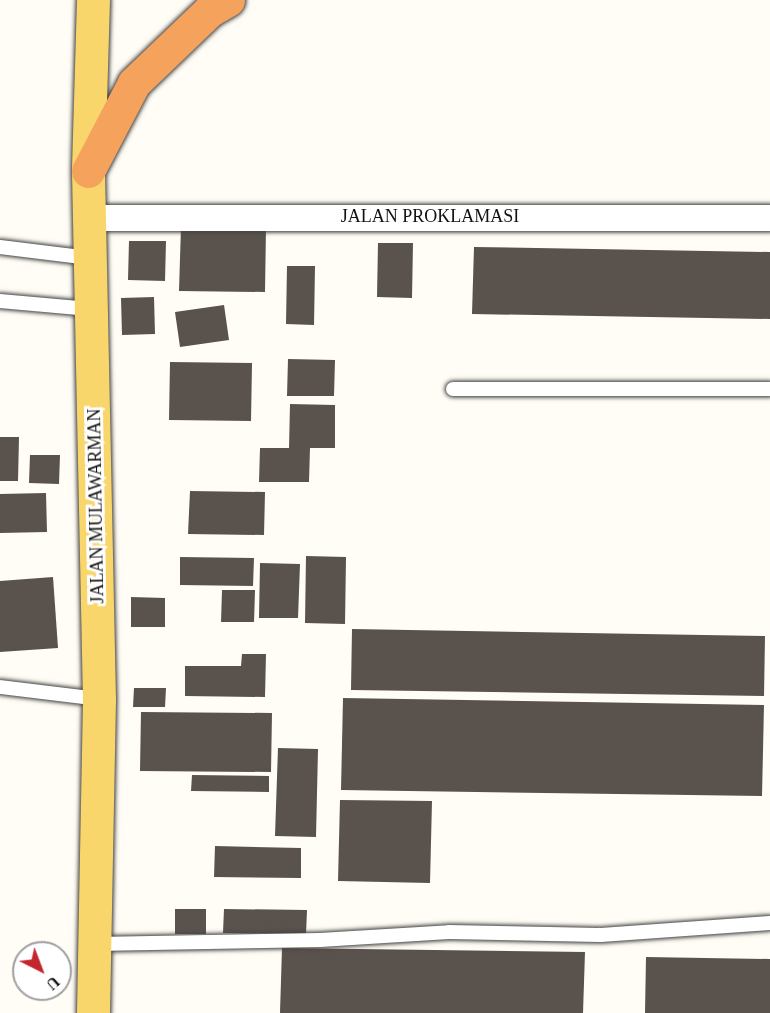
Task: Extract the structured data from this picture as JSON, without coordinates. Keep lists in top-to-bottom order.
{
  "streets": {
    "main road": ["JALAN MULAWARMAN"],
    "street": ["JALAN PROKLAMASI"]
  },
  "crossings": [
    ["JALAN PROKLAMASI", "JALAN MULAWARMAN"]
  ],
  "north": "bottom right"
}
